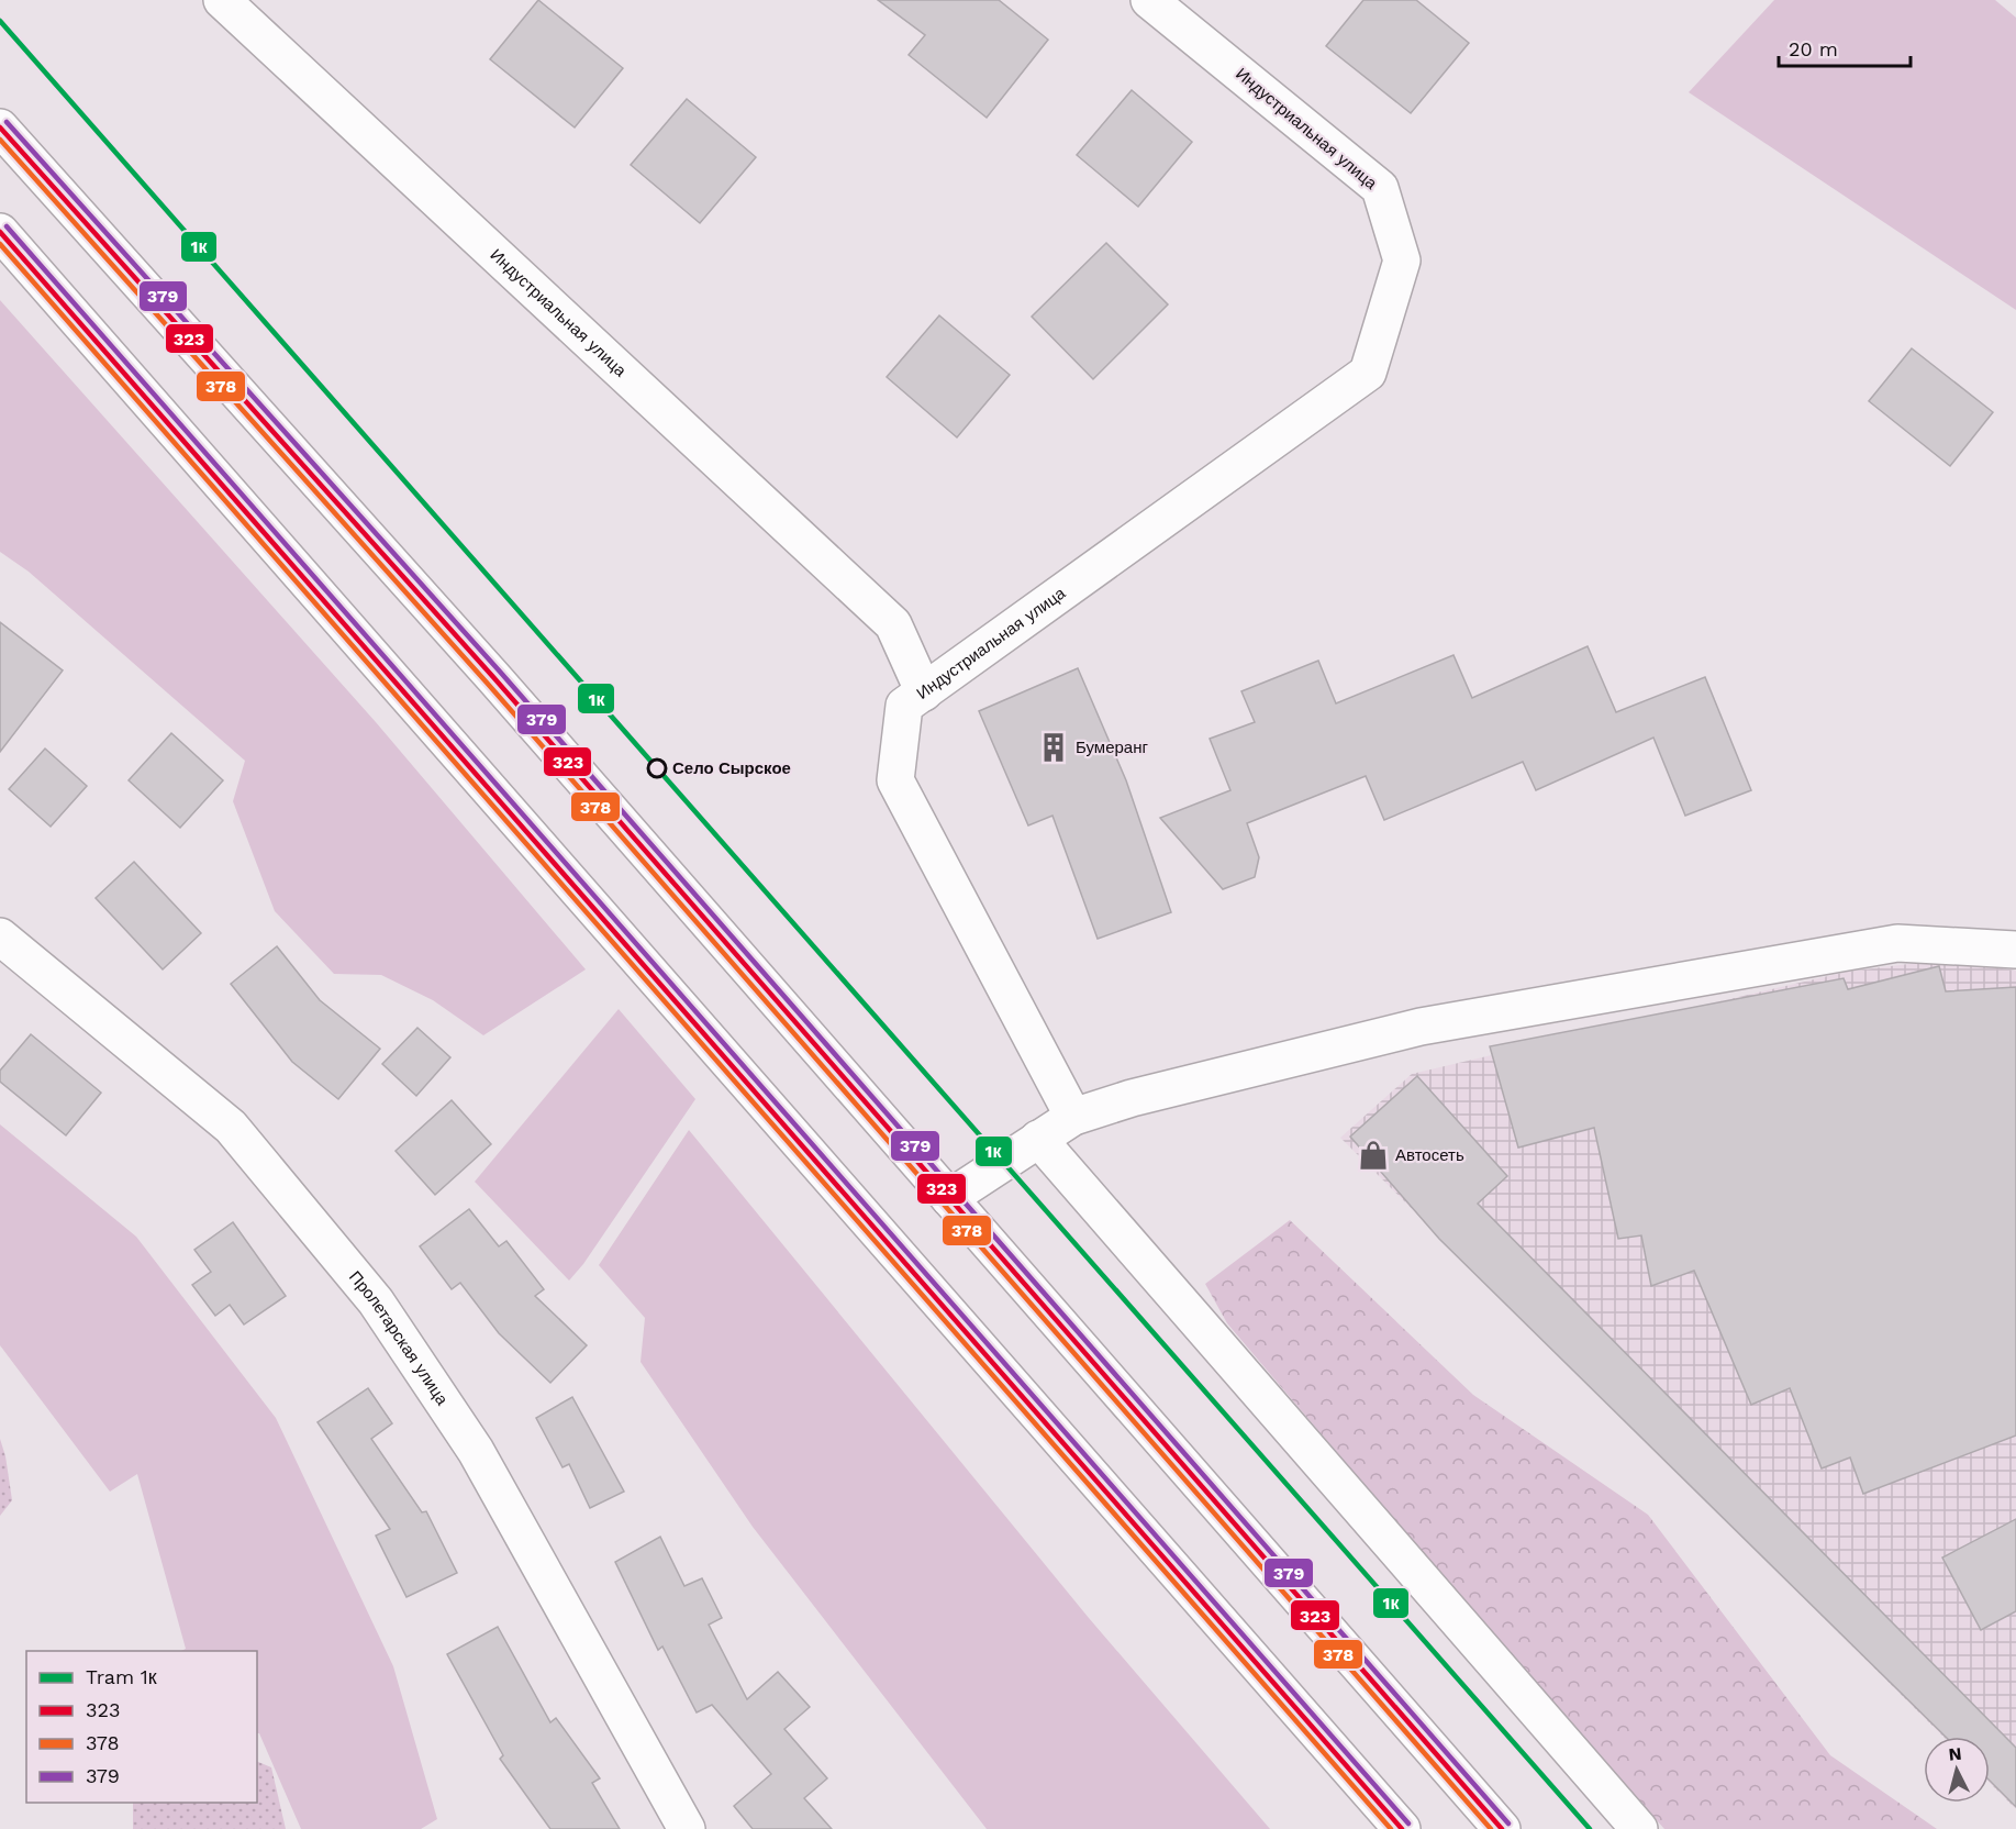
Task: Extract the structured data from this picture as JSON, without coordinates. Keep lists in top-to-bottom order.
{
  "streets": {
    "street": ["Индустриальная улица", "Пролетарская улица"]
  },
  "places": {
    "building": ["Бумеранг"],
    "other": ["Село Сырское"],
    "shop": ["Автосеть"]
  },
  "lines": [
    "tram line 1к",
    "transit line 379",
    "transit line 323",
    "transit line 378"
  ],
  "legend": [
    "Tram 1к",
    "323",
    "378",
    "379"
  ],
  "scale_bar": "20 m",
  "north": "top"
}
